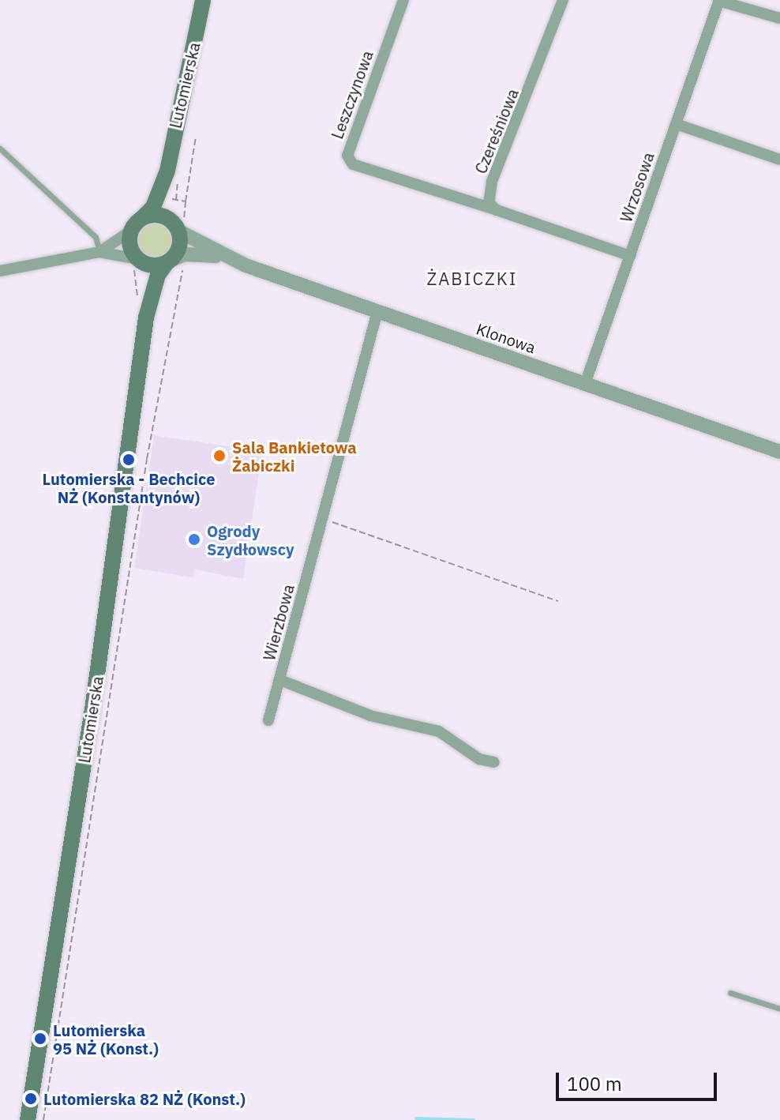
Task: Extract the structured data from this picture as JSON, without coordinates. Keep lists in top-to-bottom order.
{
  "streets": {
    "main road": ["Lutomierska"],
    "street": [
      "Leszczynowa",
      "Czereśniowa",
      "Wrzosowa",
      "Klonowa",
      "Wierzbowa"
    ]
  },
  "crossings": [
    ["Lutomierska", "Klonowa"],
    ["Leszczynowa", "Czereśniowa"],
    ["Wrzosowa", "Klonowa"],
    ["Klonowa", "Wierzbowa"]
  ],
  "districts": ["ŻABICZKI"],
  "places": [
    "Sala Bankietowa Żabiczki",
    "Lutomierska - Bechcice NŻ (Konstantynów)",
    "Ogrody Szydłowscy",
    "Lutomierska 95 NŻ (Konst.)",
    "Lutomierska 82 NŻ (Konst.)"
  ],
  "scale_bar": "100 m"
}
